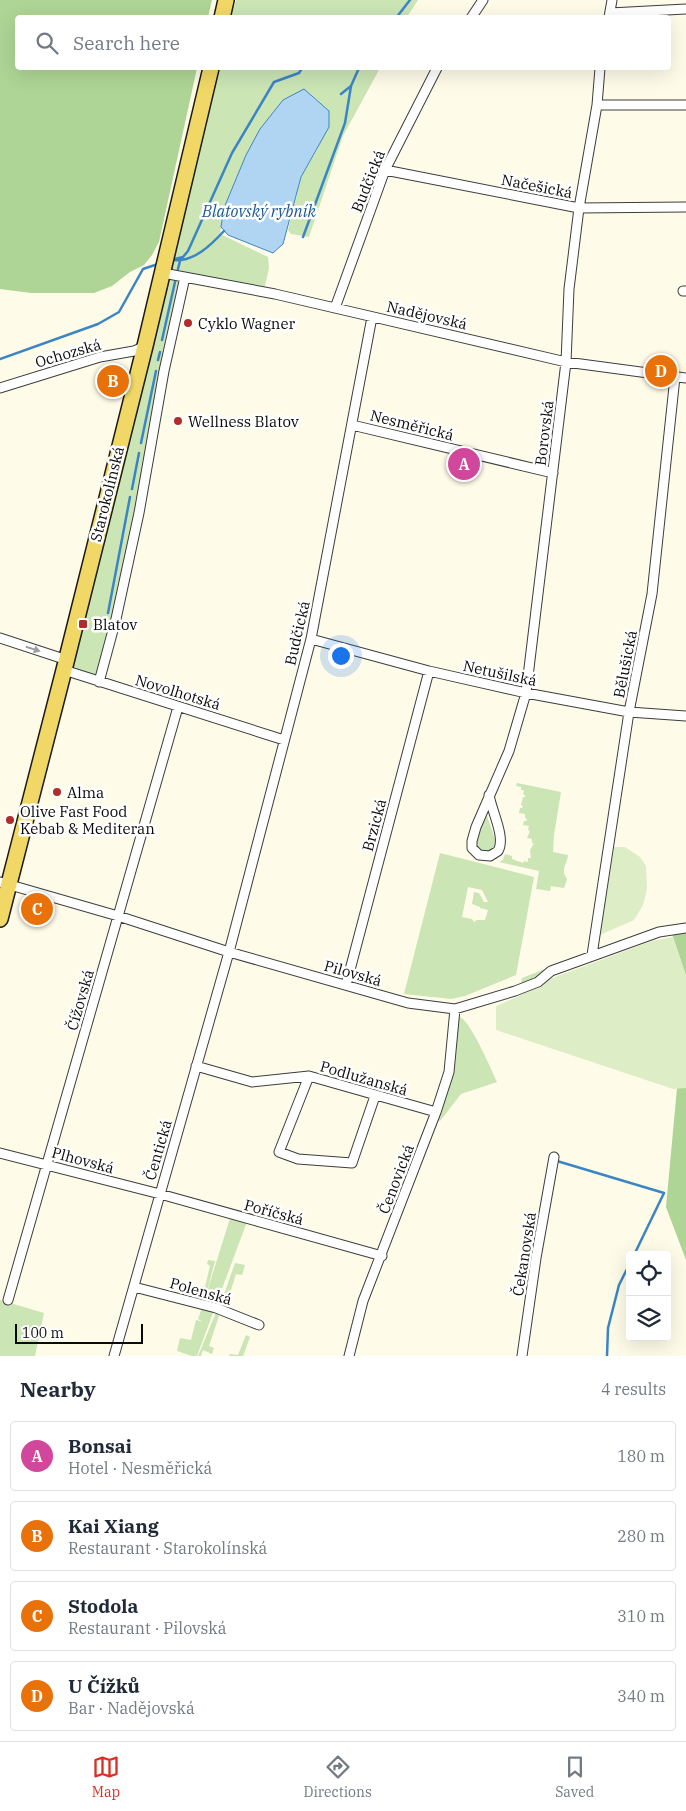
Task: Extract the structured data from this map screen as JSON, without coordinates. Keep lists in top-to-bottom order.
{
  "streets": {
    "main road": ["Starokolínská"],
    "street": [
      "Budčická",
      "Načešická",
      "Nadějovská",
      "Ochozská",
      "Nesměřická",
      "Borovská",
      "Bělušická",
      "Netušilská",
      "Novolhotská",
      "Brzická",
      "Pilovská",
      "Čížovská",
      "Podlužanská",
      "Čentická",
      "Plhovská",
      "Čenovická",
      "Poříčská",
      "Čekanovská",
      "Polenská"
    ]
  },
  "crossings": [
    ["Budčická", "Načešická"],
    ["Budčická", "Nadějovská"],
    ["Budčická", "Nesměřická"],
    ["Budčická", "Netušilská"],
    ["Budčická", "Novolhotská"],
    ["Budčická", "Pilovská"],
    ["Budčická", "Čentická"],
    ["Načešická", "Borovská"],
    ["Nadějovská", "Borovská"],
    ["Nadějovská", "Starokolínská"],
    ["Nadějovská", "Bělušická"],
    ["Ochozská", "Starokolínská"],
    ["Nesměřická", "Borovská"],
    ["Borovská", "Netušilská"],
    ["Starokolínská", "Novolhotská"],
    ["Starokolínská", "Pilovská"],
    ["Bělušická", "Netušilská"],
    ["Bělušická", "Pilovská"],
    ["Netušilská", "Brzická"],
    ["Novolhotská", "Čížovská"],
    ["Brzická", "Pilovská"],
    ["Pilovská", "Čížovská"],
    ["Pilovská", "Čentická"],
    ["Pilovská", "Čenovická"],
    ["Čížovská", "Plhovská"],
    ["Podlužanská", "Čentická"],
    ["Podlužanská", "Čenovická"],
    ["Čentická", "Plhovská"],
    ["Čentická", "Poříčská"],
    ["Čentická", "Polenská"],
    ["Plhovská", "Poříčská"],
    ["Čenovická", "Poříčská"]
  ],
  "water": ["Blatovský rybník"],
  "places": {
    "other": [
      "Cyklo Wagner",
      "Wellness Blatov",
      "Alma",
      "Olive Fast Food Kebab & Mediteran"
    ],
    "transit": ["Blatov"]
  },
  "scale_bar": "100 m",
  "page": {
    "search": "Search here",
    "pins": [
      "D",
      "B",
      "A",
      "C"
    ],
    "scale": "100 m",
    "heading": ["Nearby", "4 results"],
    "list": [
      {
        "mark": "A",
        "name": "Bonsai",
        "note": "Hotel · Nesměřická",
        "value": "180 m"
      },
      {
        "mark": "B",
        "name": "Kai Xiang",
        "note": "Restaurant · Starokolínská",
        "value": "280 m"
      },
      {
        "mark": "C",
        "name": "Stodola",
        "note": "Restaurant · Pilovská",
        "value": "310 m"
      },
      {
        "mark": "D",
        "name": "U Čížků",
        "note": "Bar · Nadějovská",
        "value": "340 m"
      }
    ],
    "nav": ["Map", "Directions", "Saved"]
  }
}
